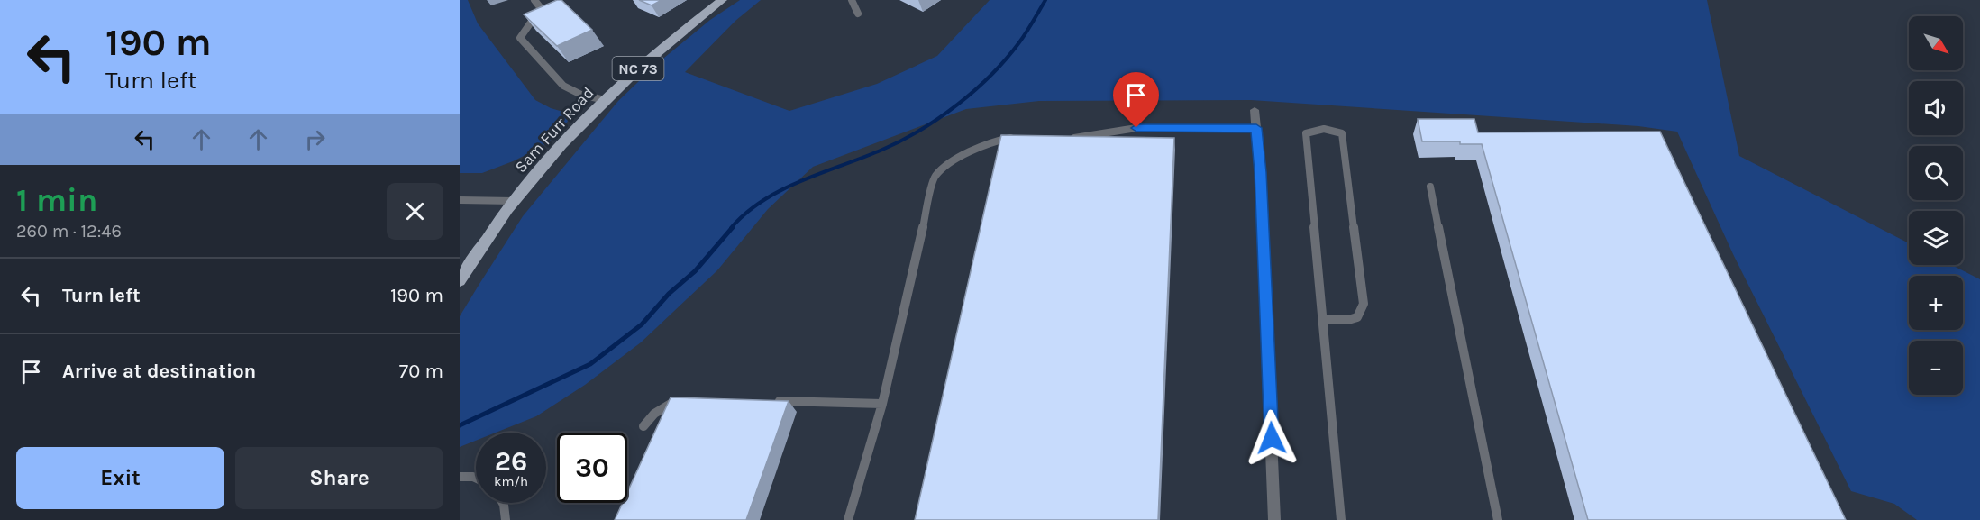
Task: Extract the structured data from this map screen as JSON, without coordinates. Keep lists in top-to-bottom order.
{
  "streets": {
    "main road": ["NC 73", "Sam Furr Road"]
  },
  "north": "bottom right",
  "page": {
    "turn": ["190 m", "Turn left"],
    "map_buttons": ["+", "−"],
    "heading": ["1 min", "260 m · 12:46"],
    "list": [
      {
        "name": "Turn left",
        "value": "190 m"
      },
      {
        "name": "Arrive at destination",
        "value": "70 m"
      }
    ],
    "speed": "26 km/h",
    "limit": "30",
    "buttons": ["Exit", "Share"]
  }
}
